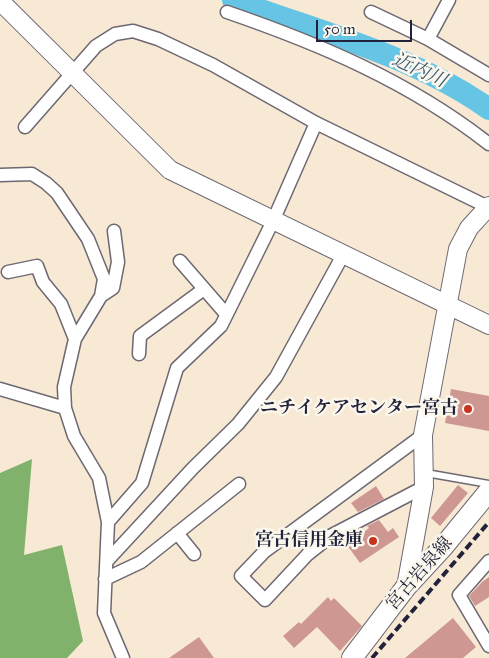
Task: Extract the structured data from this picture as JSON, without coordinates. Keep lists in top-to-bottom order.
{
  "streets": {
    "main road": ["宮古岩泉線"]
  },
  "water": ["近内川"],
  "places": ["ニチイケアセンター宮古", "宮古信用金庫"],
  "scale_bar": "50 m"
}
